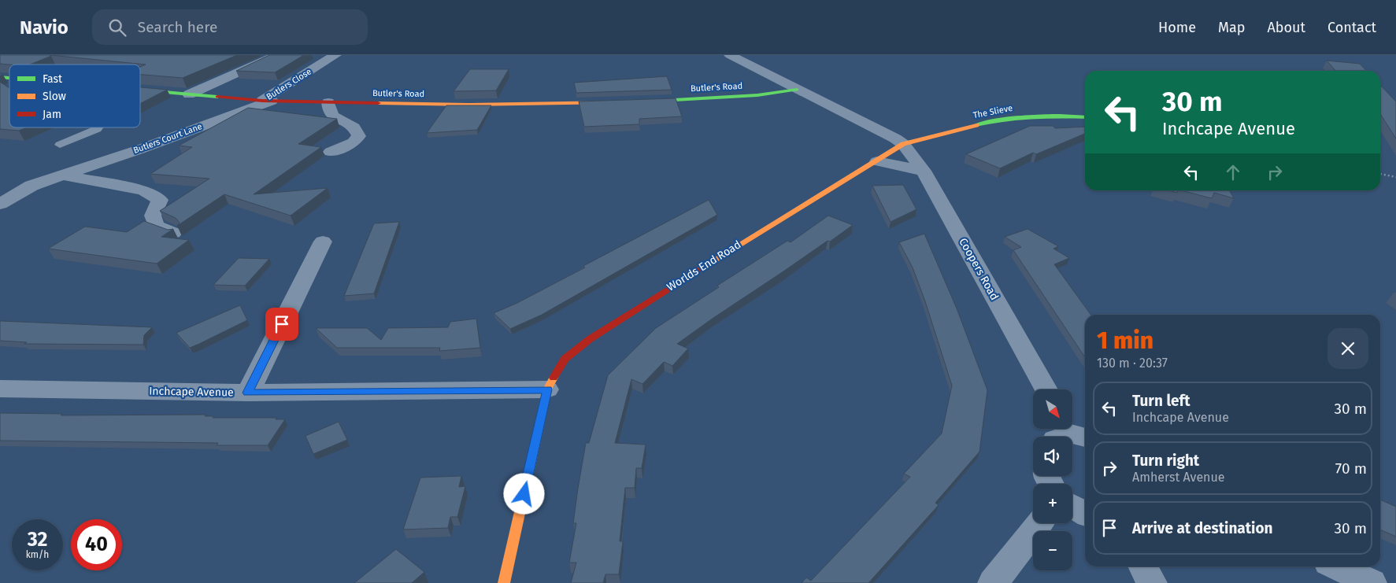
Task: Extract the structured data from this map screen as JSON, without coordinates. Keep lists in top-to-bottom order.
{
  "streets": {
    "street": [
      "Butlers Close",
      "Butler's Road",
      "The Slieve",
      "Butlers Court Lane",
      "Worlds End Road",
      "Coopers Road",
      "Inchcape Avenue"
    ]
  },
  "crossings": [
    ["Butlers Close", "Butler's Road"],
    ["Butlers Close", "Butlers Court Lane"],
    ["Butler's Road", "Butlers Court Lane"],
    ["The Slieve", "Worlds End Road"],
    ["The Slieve", "Coopers Road"],
    ["Worlds End Road", "Coopers Road"],
    ["Worlds End Road", "Inchcape Avenue"]
  ],
  "legend": ["Fast", "Slow", "Jam"],
  "north": "bottom right",
  "page": {
    "header": "Navio",
    "search": "Search here",
    "nav": [
      "Home",
      "Map",
      "About",
      "Contact"
    ],
    "turn": ["30 m", "Inchcape Avenue"],
    "heading": ["1 min", "130 m · 20:37"],
    "list": [
      {
        "name": "Turn left",
        "note": "Inchcape Avenue",
        "value": "30 m"
      },
      {
        "name": "Turn right",
        "note": "Amherst Avenue",
        "value": "70 m"
      },
      {
        "name": "Arrive at destination",
        "value": "30 m"
      }
    ],
    "map_buttons": ["+", "−"],
    "speed": "32 km/h",
    "limit": "40"
  }
}
